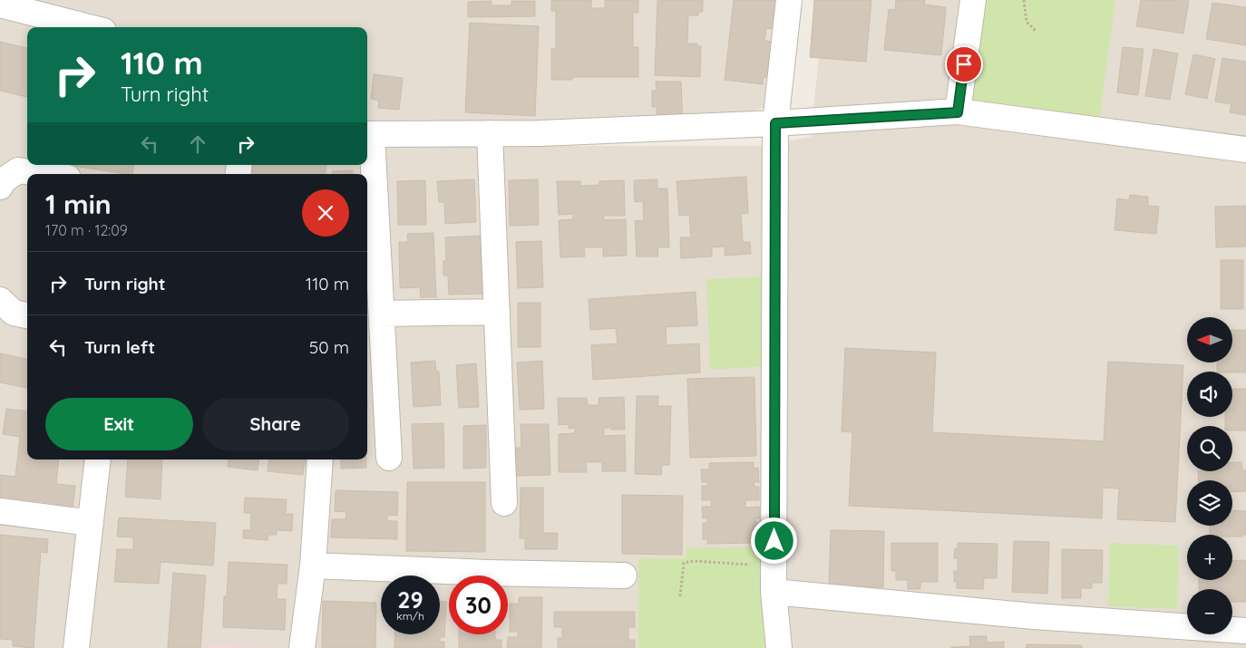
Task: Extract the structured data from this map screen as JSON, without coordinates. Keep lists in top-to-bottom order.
{
  "north": "left",
  "page": {
    "turn": ["110 m", "Turn right"],
    "heading": ["1 min", "170 m · 12:09"],
    "list": [
      {
        "name": "Turn right",
        "value": "110 m"
      },
      {
        "name": "Turn left",
        "value": "50 m"
      }
    ],
    "map_buttons": ["+", "−"],
    "buttons": ["Exit", "Share"],
    "speed": "29 km/h",
    "limit": "30"
  }
}
